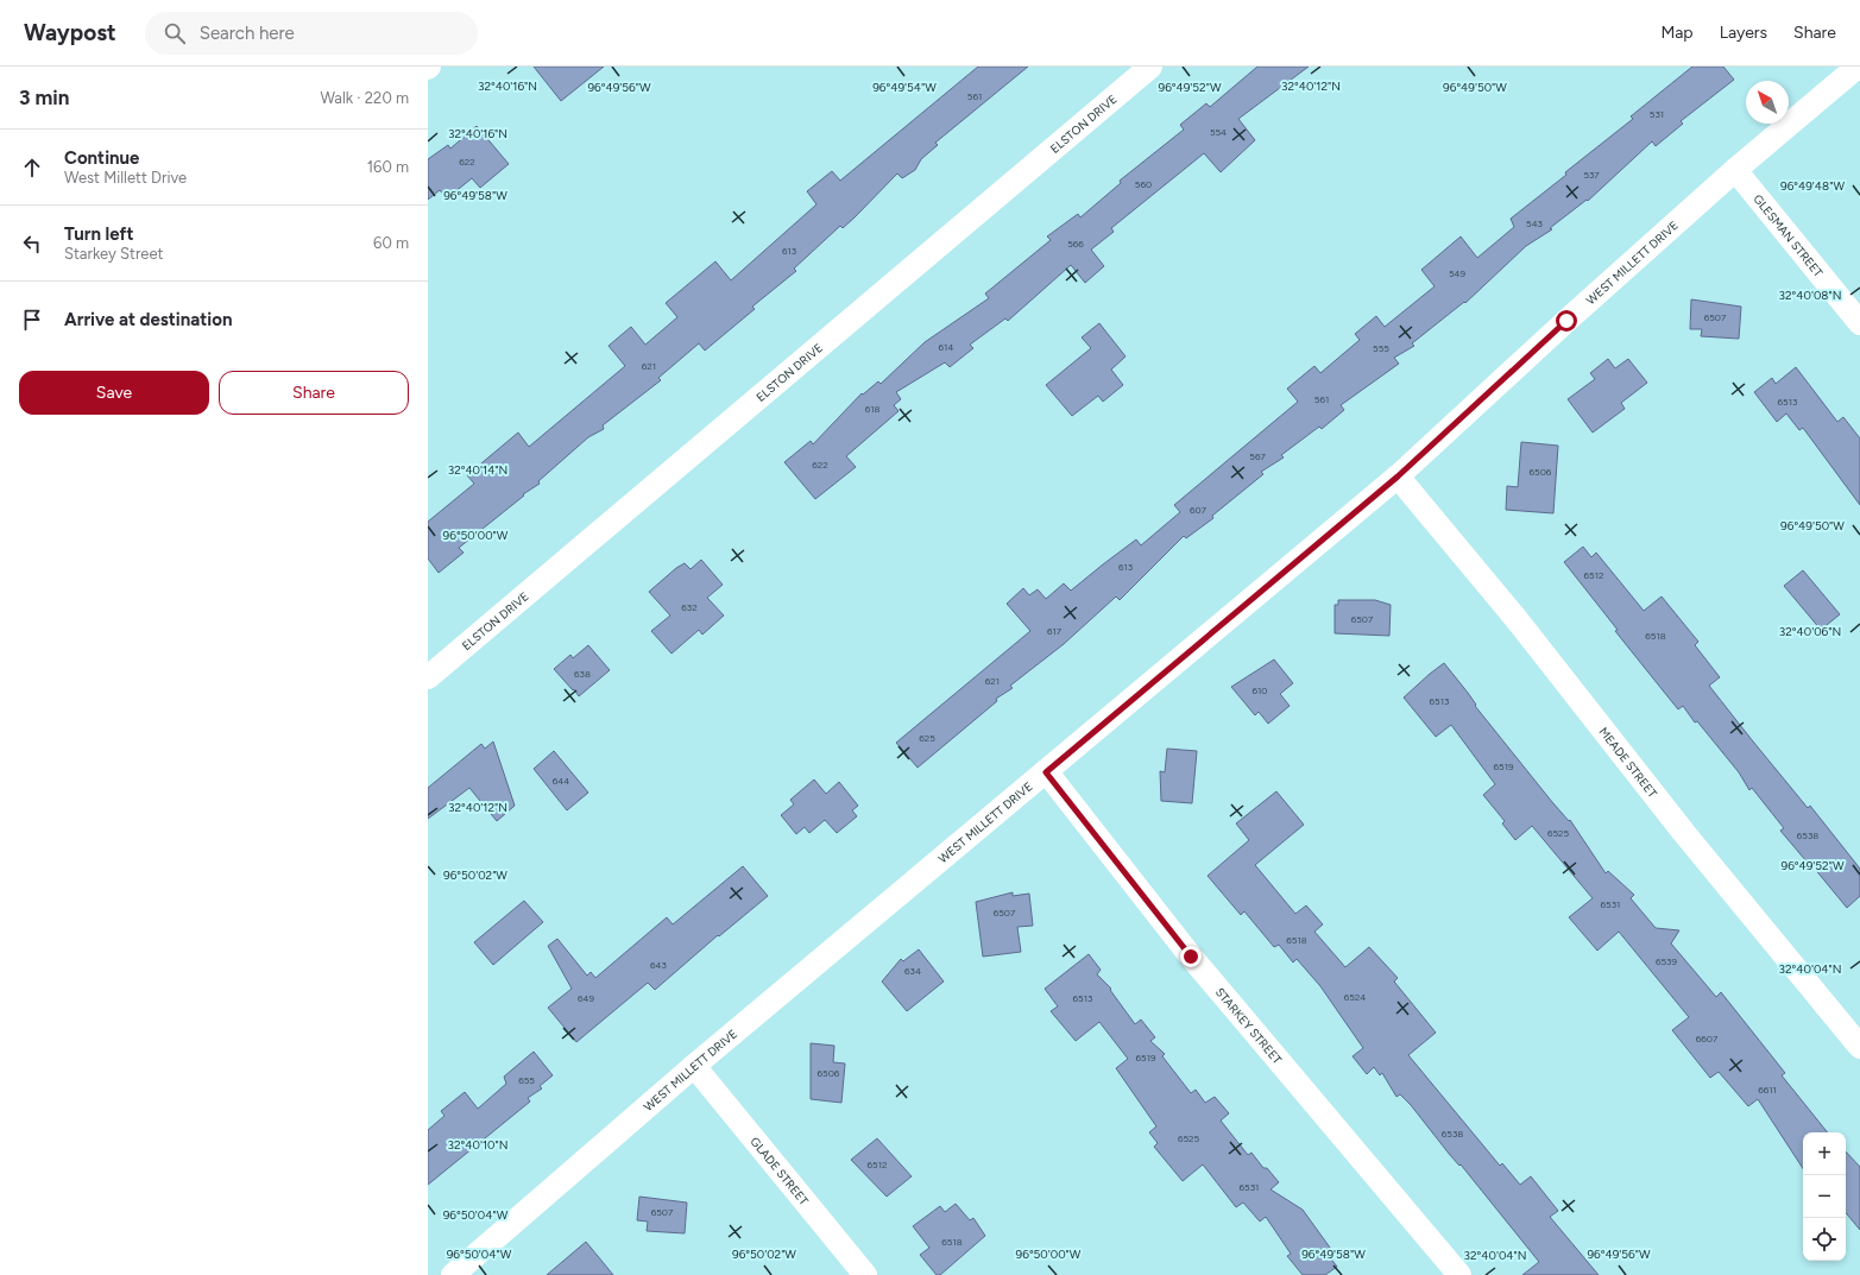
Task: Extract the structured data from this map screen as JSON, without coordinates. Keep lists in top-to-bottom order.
{
  "streets": {
    "street": [
      "ELSTON DRIVE",
      "GLESMAN STREET",
      "WEST MILLETT DRIVE",
      "MEADE STREET",
      "STARKEY STREET",
      "GLADE STREET"
    ]
  },
  "crossings": [
    ["GLESMAN STREET", "WEST MILLETT DRIVE"],
    ["WEST MILLETT DRIVE", "MEADE STREET"],
    ["WEST MILLETT DRIVE", "STARKEY STREET"],
    ["WEST MILLETT DRIVE", "GLADE STREET"]
  ],
  "house_numbers": [
    "561",
    "531",
    "554",
    "622",
    "537",
    "560",
    "543",
    "566",
    "613",
    "549",
    "6507",
    "614",
    "555",
    "621",
    "561",
    "6513",
    "618",
    "567",
    "622",
    "6506",
    "607",
    "613",
    "6512",
    "632",
    "6507",
    "617",
    "6518",
    "638",
    "621",
    "610",
    "6513",
    "625",
    "6519",
    "644",
    "6525",
    "6538",
    "6531",
    "6507",
    "6518",
    "6539",
    "643",
    "634",
    "6524",
    "649",
    "6513",
    "6607",
    "6519",
    "6506",
    "655",
    "6611",
    "6538",
    "6525",
    "6512",
    "6531",
    "6507",
    "6518"
  ],
  "north": "top left",
  "page": {
    "header": "Waypost",
    "search": "Search here",
    "nav": ["Map", "Layers", "Share"],
    "heading": ["3 min", "Walk · 220 m"],
    "list": [
      ["Continue", "West Millett Drive", "160 m"],
      ["Turn left", "Starkey Street", "60 m"],
      "Arrive at destination"
    ],
    "buttons": ["Save", "Share"],
    "map_buttons": ["+", "−"]
  },
  "coordinates": [
    "32°40'16\"N",
    "32°40'12\"N",
    "96°49'56\"W",
    "96°49'54\"W",
    "96°49'52\"W",
    "96°49'50\"W",
    "96°49'48\"W",
    "96°49'58\"W",
    "32°40'08\"N",
    "32°40'14\"N",
    "96°50'00\"W",
    "32°40'06\"N",
    "96°50'02\"W",
    "32°40'04\"N",
    "32°40'10\"N",
    "96°50'04\"W"
  ]
}
